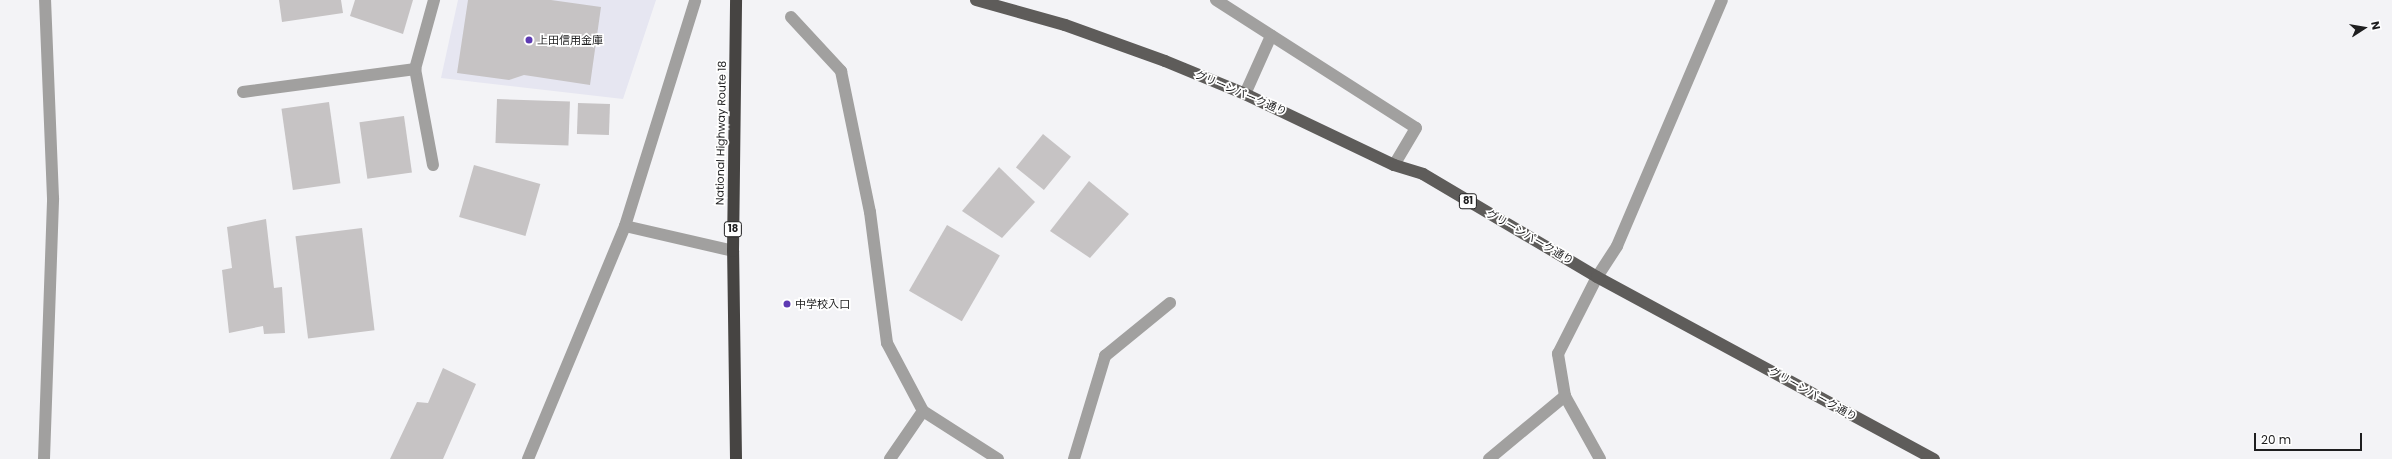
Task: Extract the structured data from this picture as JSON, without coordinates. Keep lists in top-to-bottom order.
{
  "streets": {
    "highway": ["National Highway Route 18", "18"],
    "main road": ["グリーンパーク通り", "81"]
  },
  "places": ["上田信用金庫", "中学校入口"],
  "scale_bar": "20 m",
  "north": "right"
}
